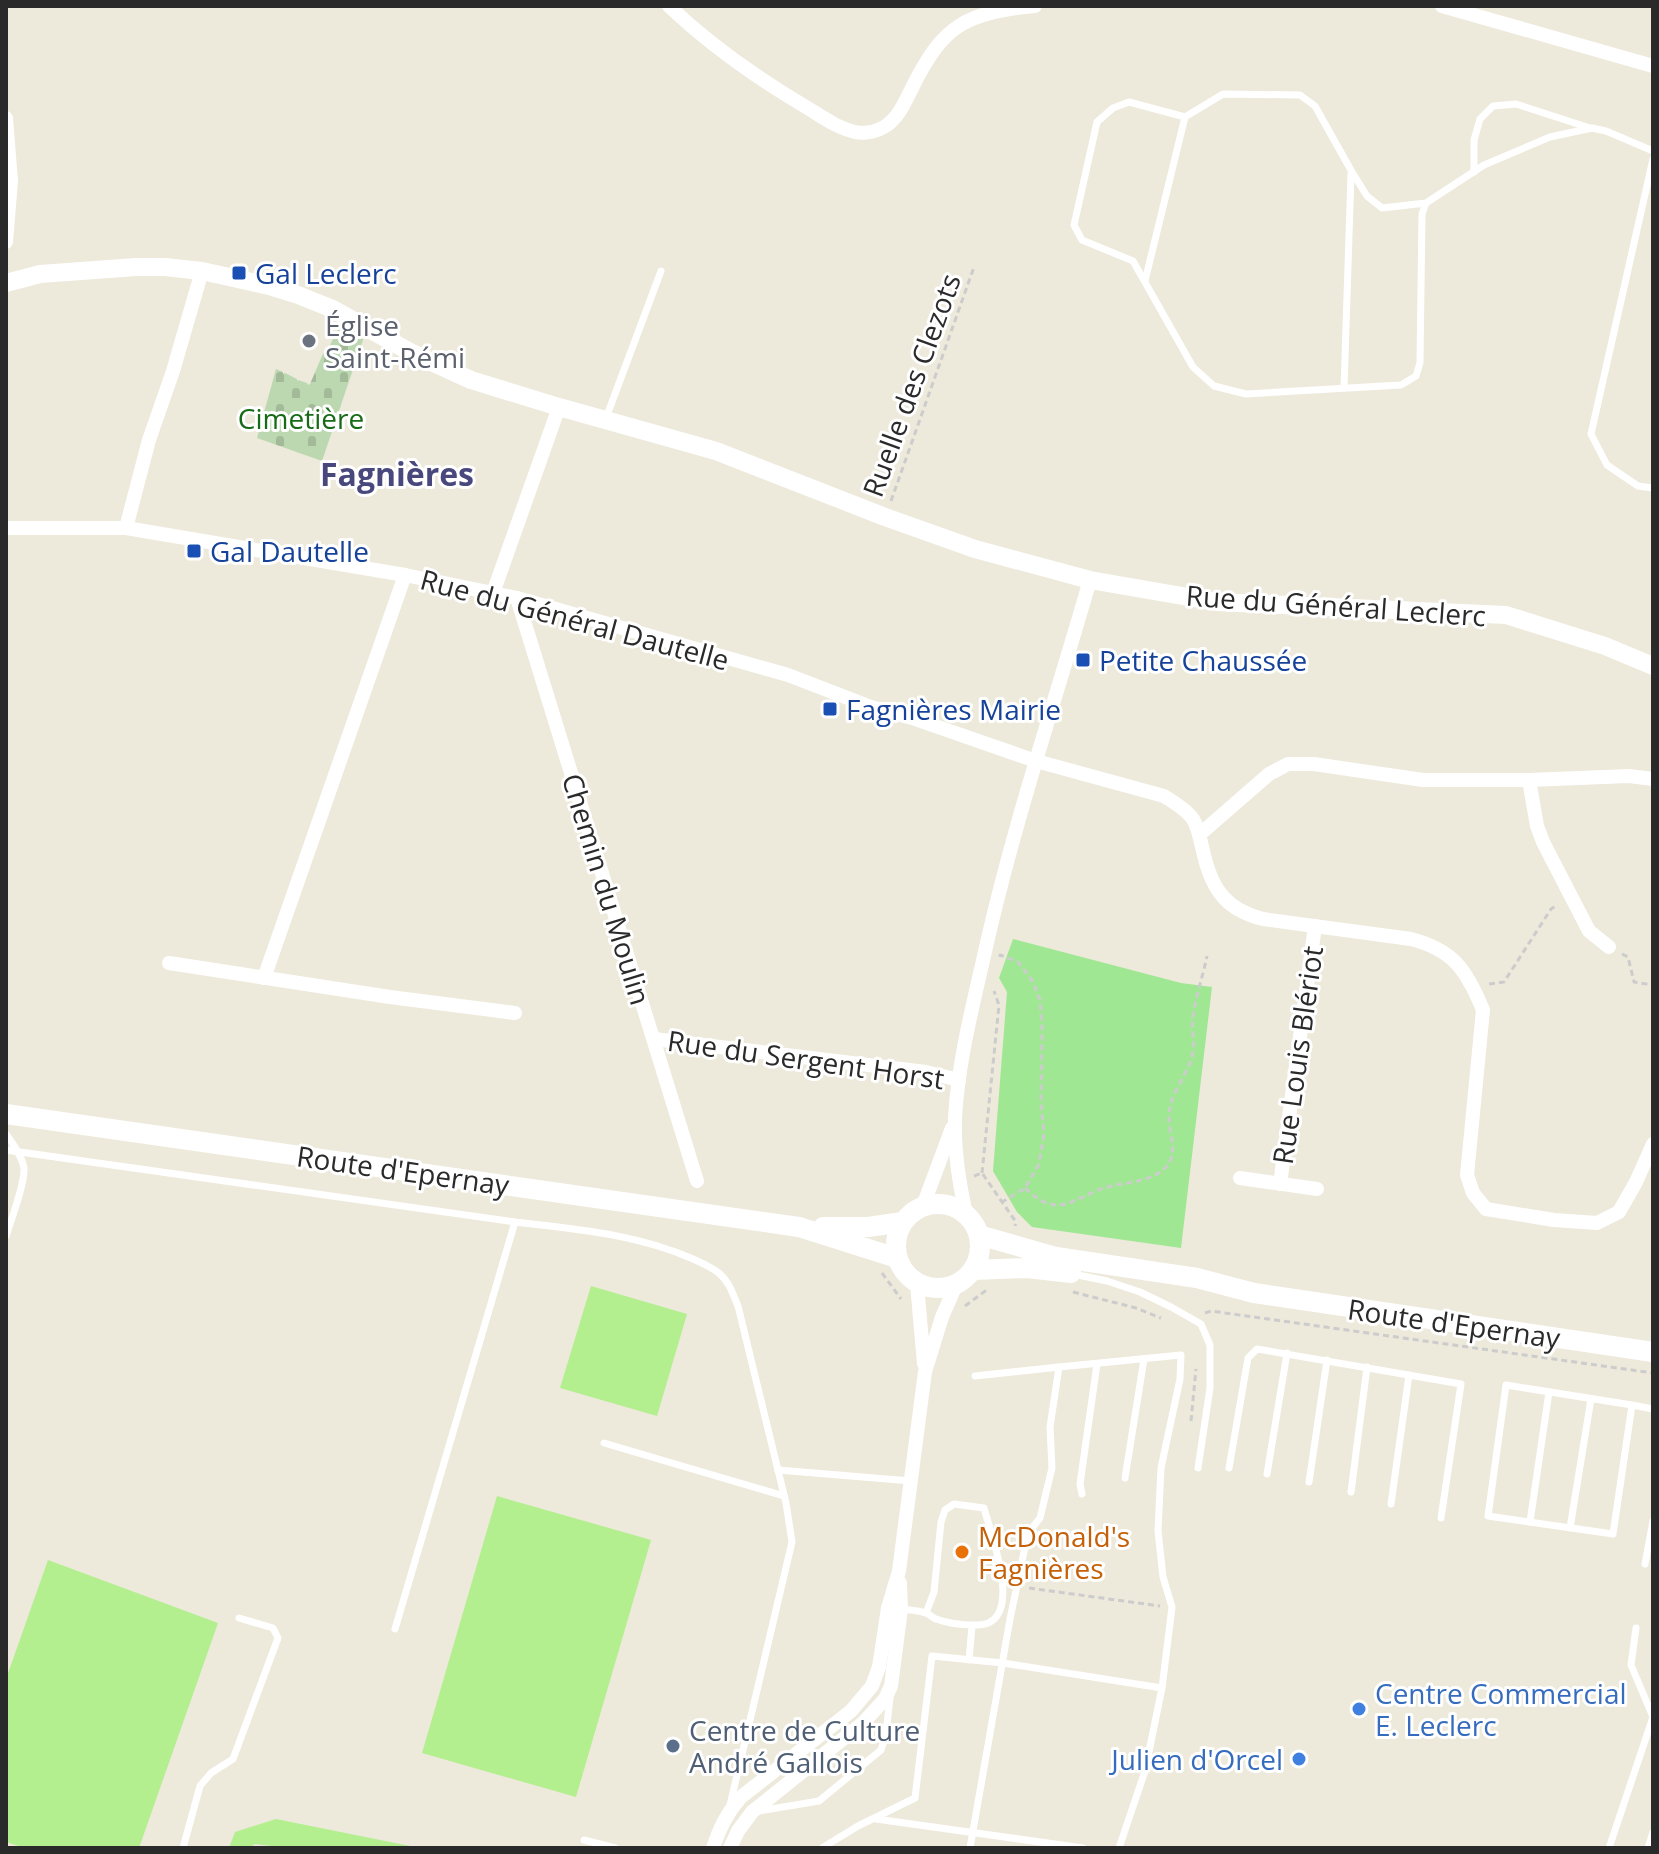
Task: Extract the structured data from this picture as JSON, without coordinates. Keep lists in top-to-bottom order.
{
  "streets": {
    "main road": ["Route d'Epernay"],
    "street": [
      "Rue du Général Leclerc",
      "Rue du Général Dautelle",
      "Chemin du Moulin",
      "Rue Louis Blériot",
      "Rue du Sergent Horst"
    ],
    "path": ["Ruelle des Clezots"]
  },
  "crossings": [
    ["Ruelle des Clezots", "Rue du Général Leclerc"],
    ["Rue du Général Dautelle", "Chemin du Moulin"],
    ["Chemin du Moulin", "Rue du Sergent Horst"]
  ],
  "districts": ["Fagnières"],
  "parks": ["Cimetière"],
  "places": {
    "transit": [
      "Gal Leclerc",
      "Gal Dautelle",
      "Petite Chaussée",
      "Fagnières Mairie"
    ],
    "other": [
      "Église Saint-Rémi",
      "McDonald's Fagnières",
      "Centre Commercial E. Leclerc",
      "Centre de Culture André Gallois",
      "Julien d'Orcel"
    ]
  }
}
